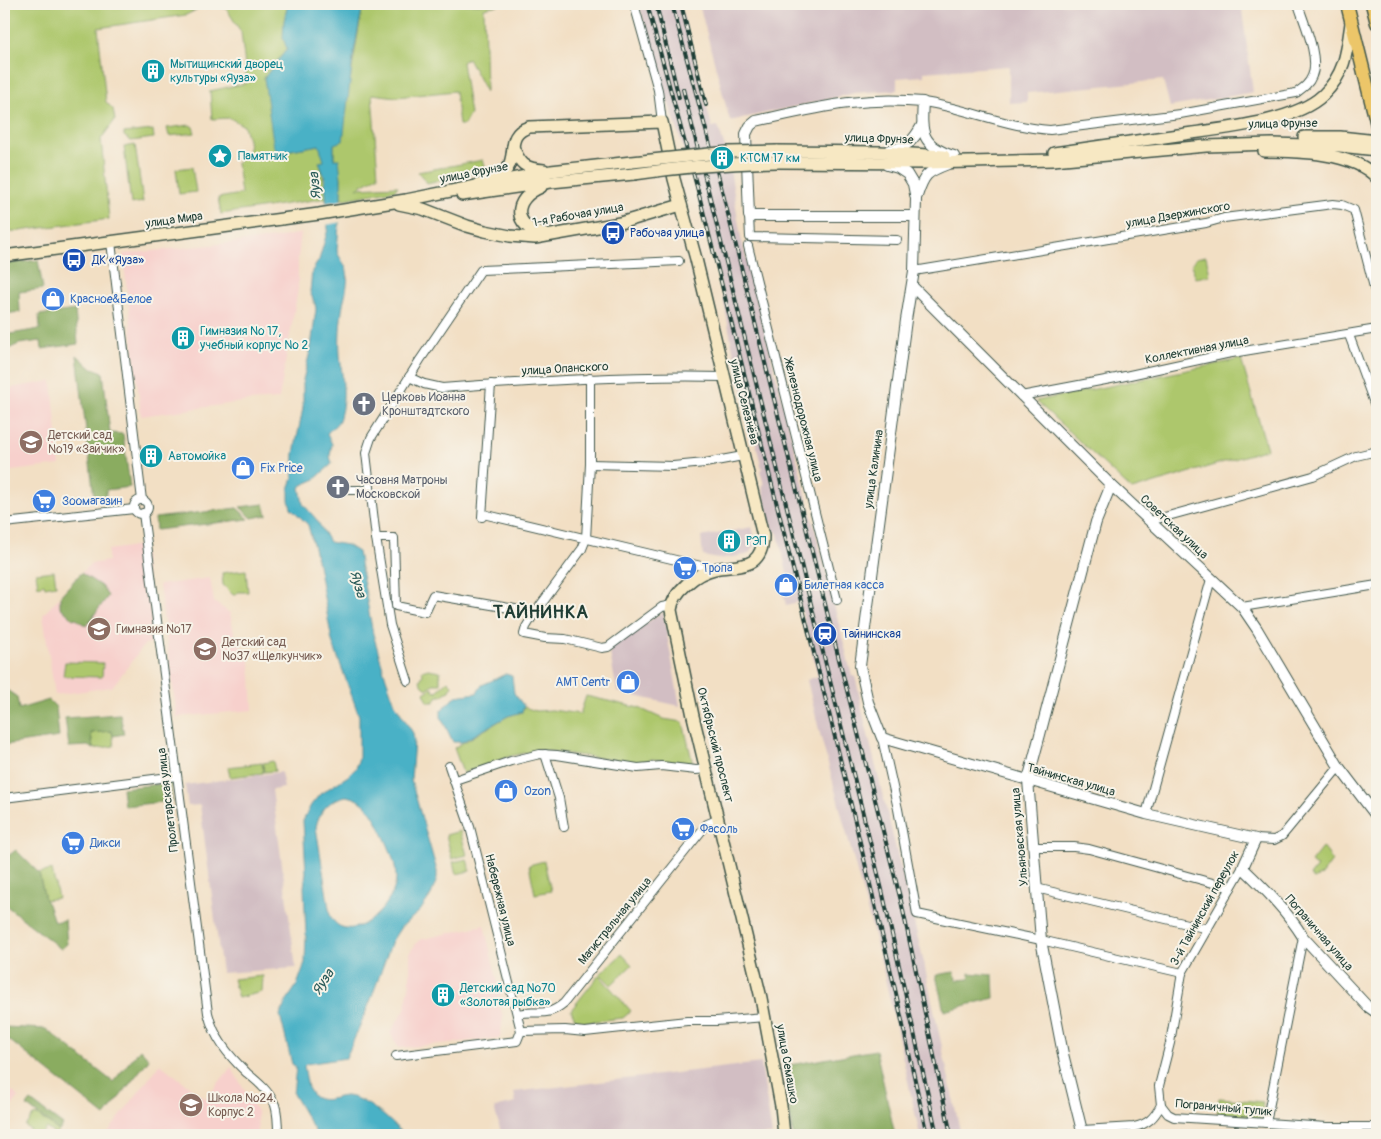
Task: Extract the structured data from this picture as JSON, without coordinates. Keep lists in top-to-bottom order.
{
  "streets": {
    "main road": [
      "улица Фрунзе",
      "1-я Рабочая улица",
      "улица Мира",
      "улица Селезнёва",
      "Октябрьский проспект",
      "улица Семашко"
    ],
    "street": [
      "улица Дзержинского",
      "Коллективная улица",
      "улица Опанского",
      "Железнодорожная улица",
      "улица Калинина",
      "Советская улица",
      "Тайнинская улица",
      "Пролетарская улица",
      "Ульяновская улица",
      "Набережная улица",
      "3-й Тайнинский переулок",
      "Магистральная улица",
      "Пограничная улица",
      "Пограничный тупик"
    ]
  },
  "crossings": [
    ["улица Фрунзе", "1-я Рабочая улица"],
    ["улица Фрунзе", "улица Мира"],
    ["1-я Рабочая улица", "улица Селезнёва"],
    ["улица Дзержинского", "улица Калинина"],
    ["Коллективная улица", "Советская улица"],
    ["улица Опанского", "улица Селезнёва"],
    ["улица Калинина", "Советская улица"],
    ["улица Калинина", "Тайнинская улица"],
    ["Советская улица", "Ульяновская улица"],
    ["Октябрьский проспект", "Магистральная улица"],
    ["Октябрьский проспект", "улица Семашко"],
    ["Тайнинская улица", "Ульяновская улица"],
    ["Тайнинская улица", "3-й Тайнинский переулок"],
    ["Ульяновская улица", "Пограничный тупик"],
    ["Набережная улица", "Магистральная улица"],
    ["3-й Тайнинский переулок", "Пограничная улица"],
    ["3-й Тайнинский переулок", "Пограничный тупик"]
  ],
  "districts": ["ТАЙНИНКА"],
  "water": ["Яуза"],
  "places": {
    "building": [
      "Мытищинский дворец культуры «Яуза»",
      "КТСМ 17 км",
      "Гимназия № 17, учебный корпус № 2",
      "Автомойка",
      "РЭП",
      "Детский сад №70 «Золотая рыбка»"
    ],
    "place": ["Памятник"],
    "bus stop": ["Рабочая улица", "ДК «Яуза»"],
    "shop": [
      "Красное&Белое",
      "Fix Price",
      "Билетная касса",
      "AMT Centr",
      "Ozon"
    ],
    "church": ["Церковь Иоанна Кронштадтского", "Часовня Матроны Московской"],
    "school or university": [
      "Детский сад №19 «Зайчик»",
      "Гимназия №17",
      "Детский сад №37 «Щелкунчик»",
      "Школа №24. Корпус 2"
    ],
    "supermarket": [
      "Зоомагазин",
      "Тропа",
      "Фасоль",
      "Дикси"
    ],
    "station": ["Тайнинская"]
  }
}
